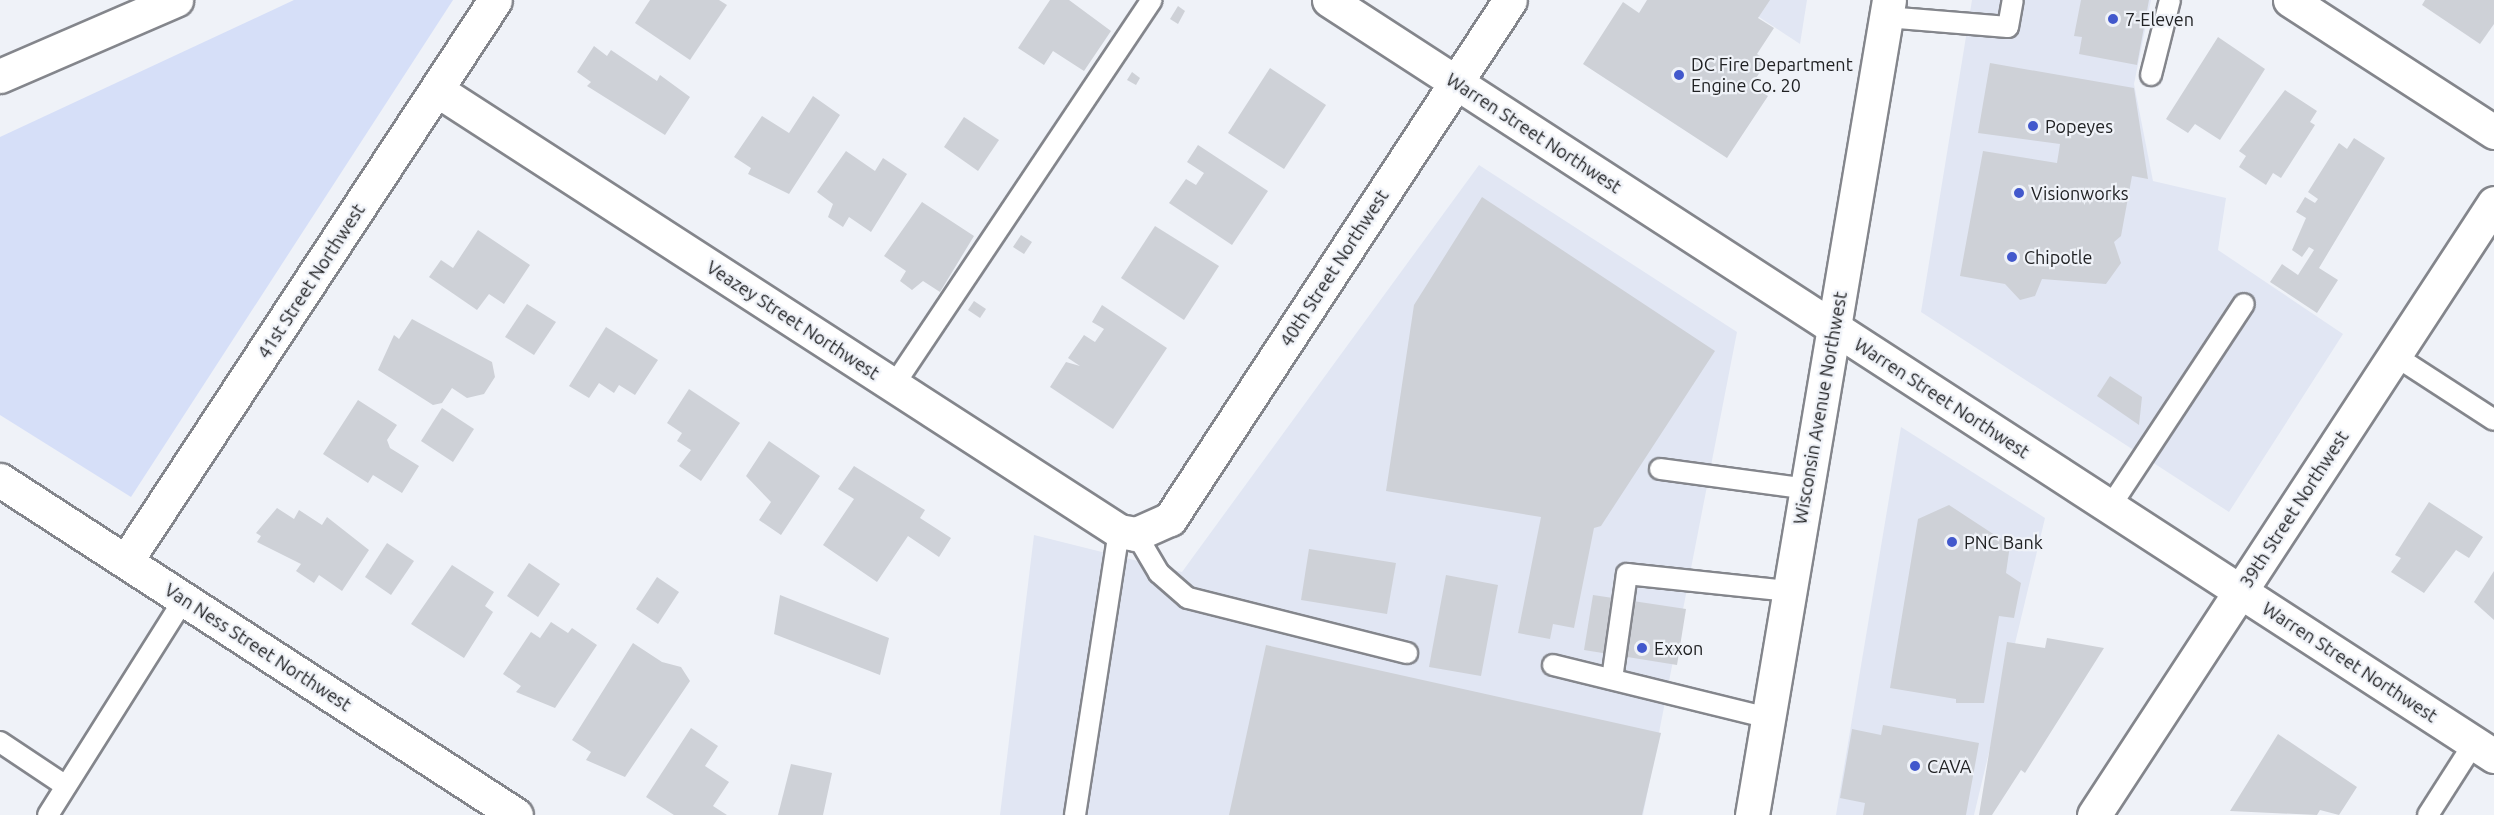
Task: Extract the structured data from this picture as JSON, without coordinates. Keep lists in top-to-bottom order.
{
  "streets": {
    "street": [
      "Warren Street Northwest",
      "40th Street Northwest",
      "41st Street Northwest",
      "Veazey Street Northwest",
      "Wisconsin Avenue Northwest",
      "39th Street Northwest",
      "Van Ness Street Northwest"
    ]
  },
  "crossings": [
    ["Warren Street Northwest", "40th Street Northwest"],
    ["Warren Street Northwest", "Wisconsin Avenue Northwest"],
    ["Warren Street Northwest", "39th Street Northwest"],
    ["40th Street Northwest", "Veazey Street Northwest"],
    ["41st Street Northwest", "Veazey Street Northwest"],
    ["41st Street Northwest", "Van Ness Street Northwest"]
  ],
  "places": [
    "7-Eleven",
    "DC Fire Department Engine Co. 20",
    "Popeyes",
    "Visionworks",
    "Chipotle",
    "PNC Bank",
    "Exxon",
    "CAVA"
  ]
}
